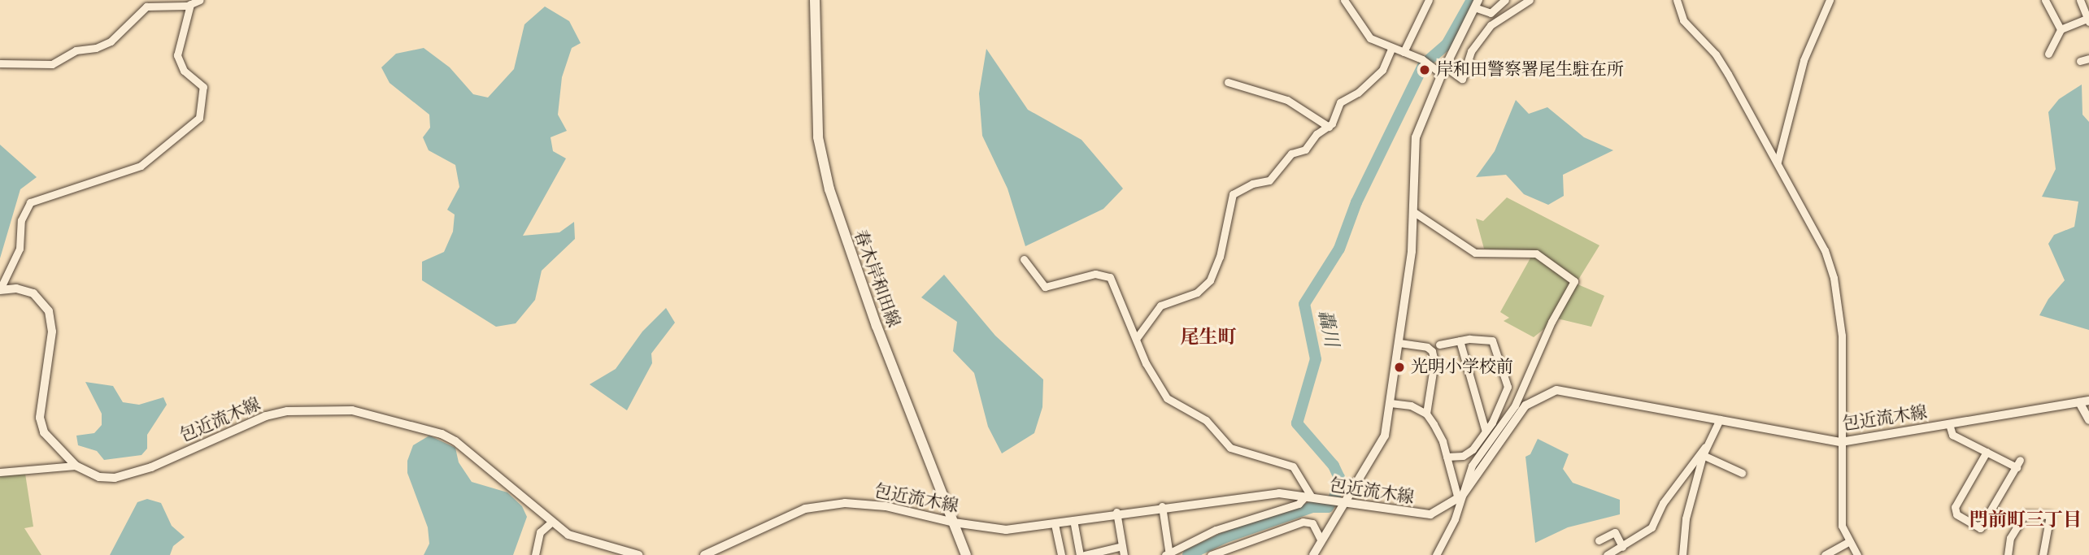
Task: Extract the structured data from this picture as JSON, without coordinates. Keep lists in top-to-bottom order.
{
  "streets": {
    "main road": ["春木岸和田線"],
    "street": ["包近流木線"]
  },
  "crossings": [
    ["春木岸和田線", "包近流木線"]
  ],
  "districts": ["尾生町", "門前町三丁目"],
  "water": ["轟川"],
  "places": ["岸和田警察署尾生駐在所", "光明小学校前"]
}
